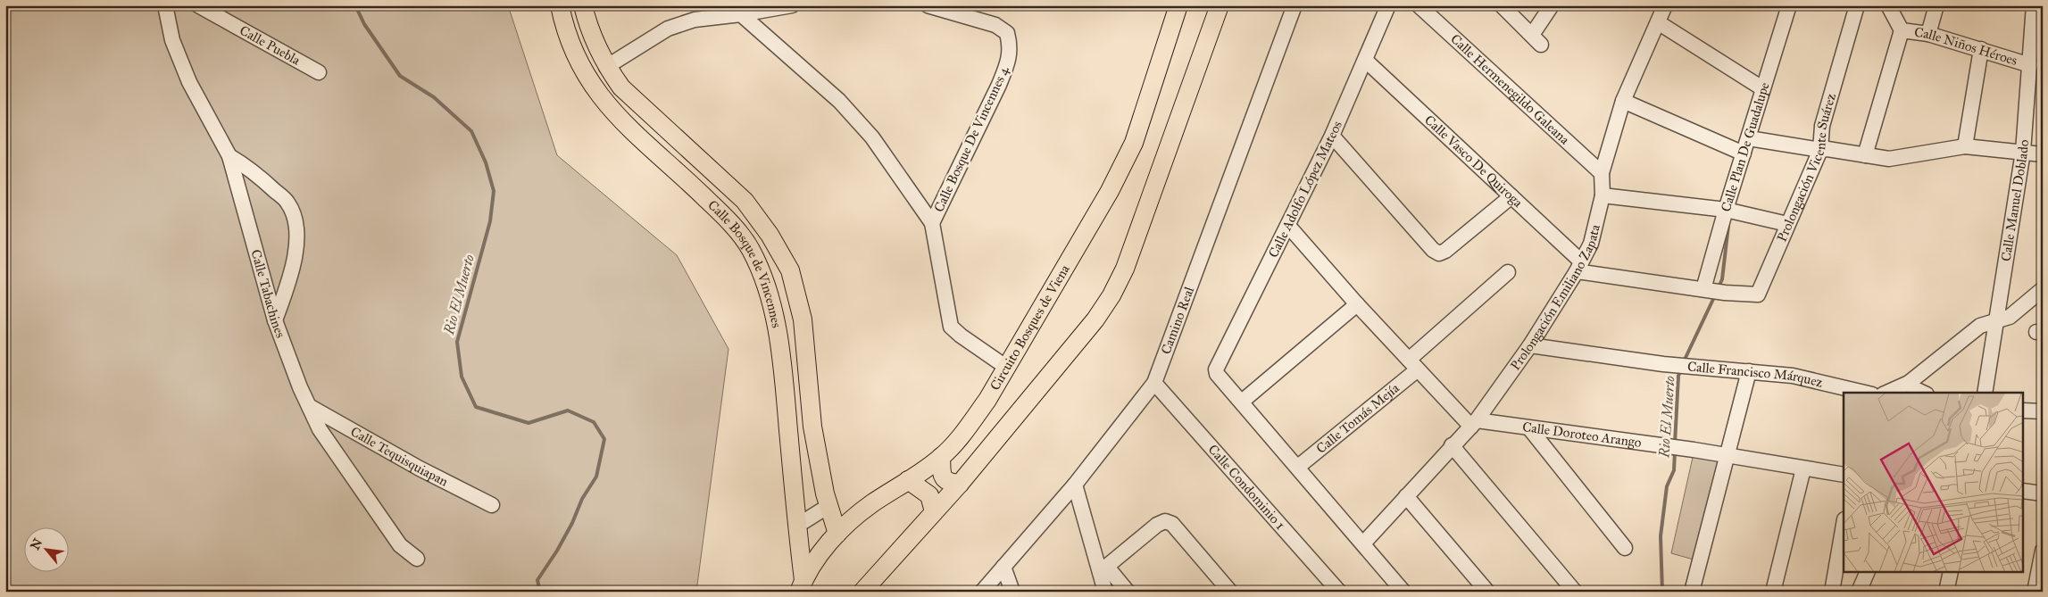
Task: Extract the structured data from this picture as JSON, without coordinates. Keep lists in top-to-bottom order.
{
  "streets": {
    "main road": ["Calle Bosque de Vincennes", "Circuito Bosques de Viena"],
    "street": [
      "Calle Puebla",
      "Calle Niños Héroes",
      "Calle Hermenegildo Galeana",
      "Calle Bosque De Vincennes 4",
      "Calle Plan De Guadalupe",
      "Calle Vasco De Quiroga",
      "Prolongación Vicente Suárez",
      "Calle Adolfo López Mateos",
      "Calle Manuel Doblado",
      "Calle Tabachines",
      "Prolongación Emiliano Zapata",
      "Camino Real",
      "Calle Francisco Márquez",
      "Calle Tomás Mejía",
      "Calle Doroteo Arango",
      "Calle Tequisquiapan",
      "Calle Condominio 1"
    ]
  },
  "crossings": [
    ["Calle Niños Héroes", "Calle Manuel Doblado"],
    ["Calle Hermenegildo Galeana", "Prolongación Emiliano Zapata"],
    ["Calle Bosque De Vincennes 4", "Circuito Bosques de Viena"],
    ["Calle Plan De Guadalupe", "Prolongación Vicente Suárez"],
    ["Calle Vasco De Quiroga", "Calle Adolfo López Mateos"],
    ["Calle Vasco De Quiroga", "Prolongación Emiliano Zapata"],
    ["Calle Bosque de Vincennes", "Circuito Bosques de Viena"],
    ["Calle Tabachines", "Calle Tequisquiapan"],
    ["Prolongación Emiliano Zapata", "Calle Francisco Márquez"],
    ["Prolongación Emiliano Zapata", "Calle Doroteo Arango"],
    ["Camino Real", "Calle Condominio 1"]
  ],
  "water": ["Rio El Muerto"],
  "north": "top left"
}
